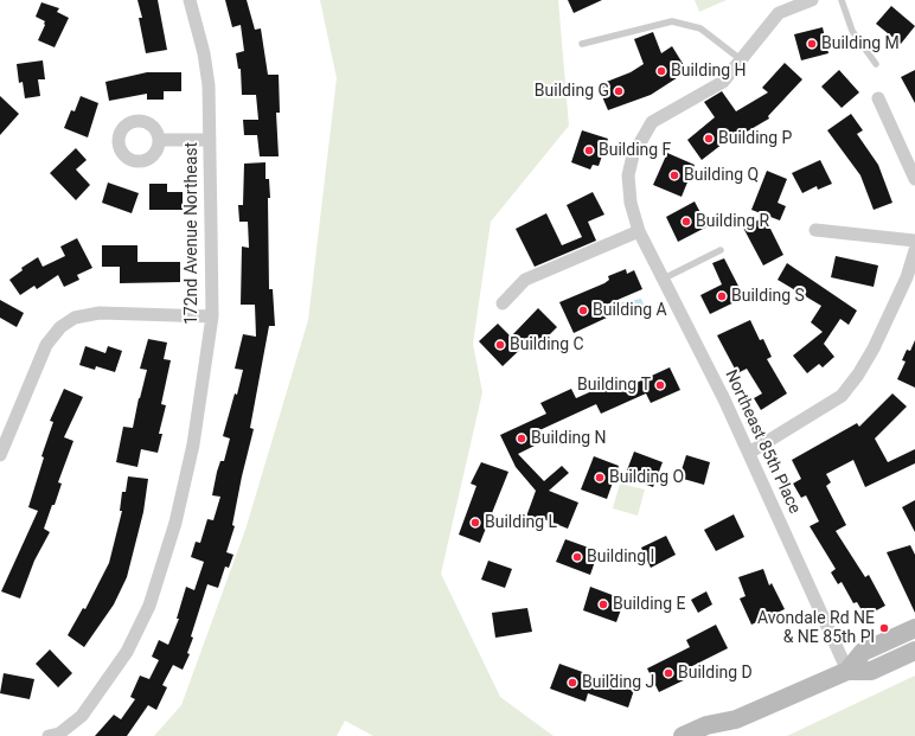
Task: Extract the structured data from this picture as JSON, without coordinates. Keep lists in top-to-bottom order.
{
  "streets": {
    "street": ["172nd Avenue Northeast", "Northeast 85th Place"]
  },
  "places": [
    "Building M",
    "Building H",
    "Building G",
    "Building P",
    "Building F",
    "Building Q",
    "Building R",
    "Building S",
    "Building A",
    "Building C",
    "Building T",
    "Building N",
    "Building O",
    "Building L",
    "Building I",
    "Building E",
    "Avondale Rd NE & NE 85th Pl",
    "Building D",
    "Building J"
  ]
}
